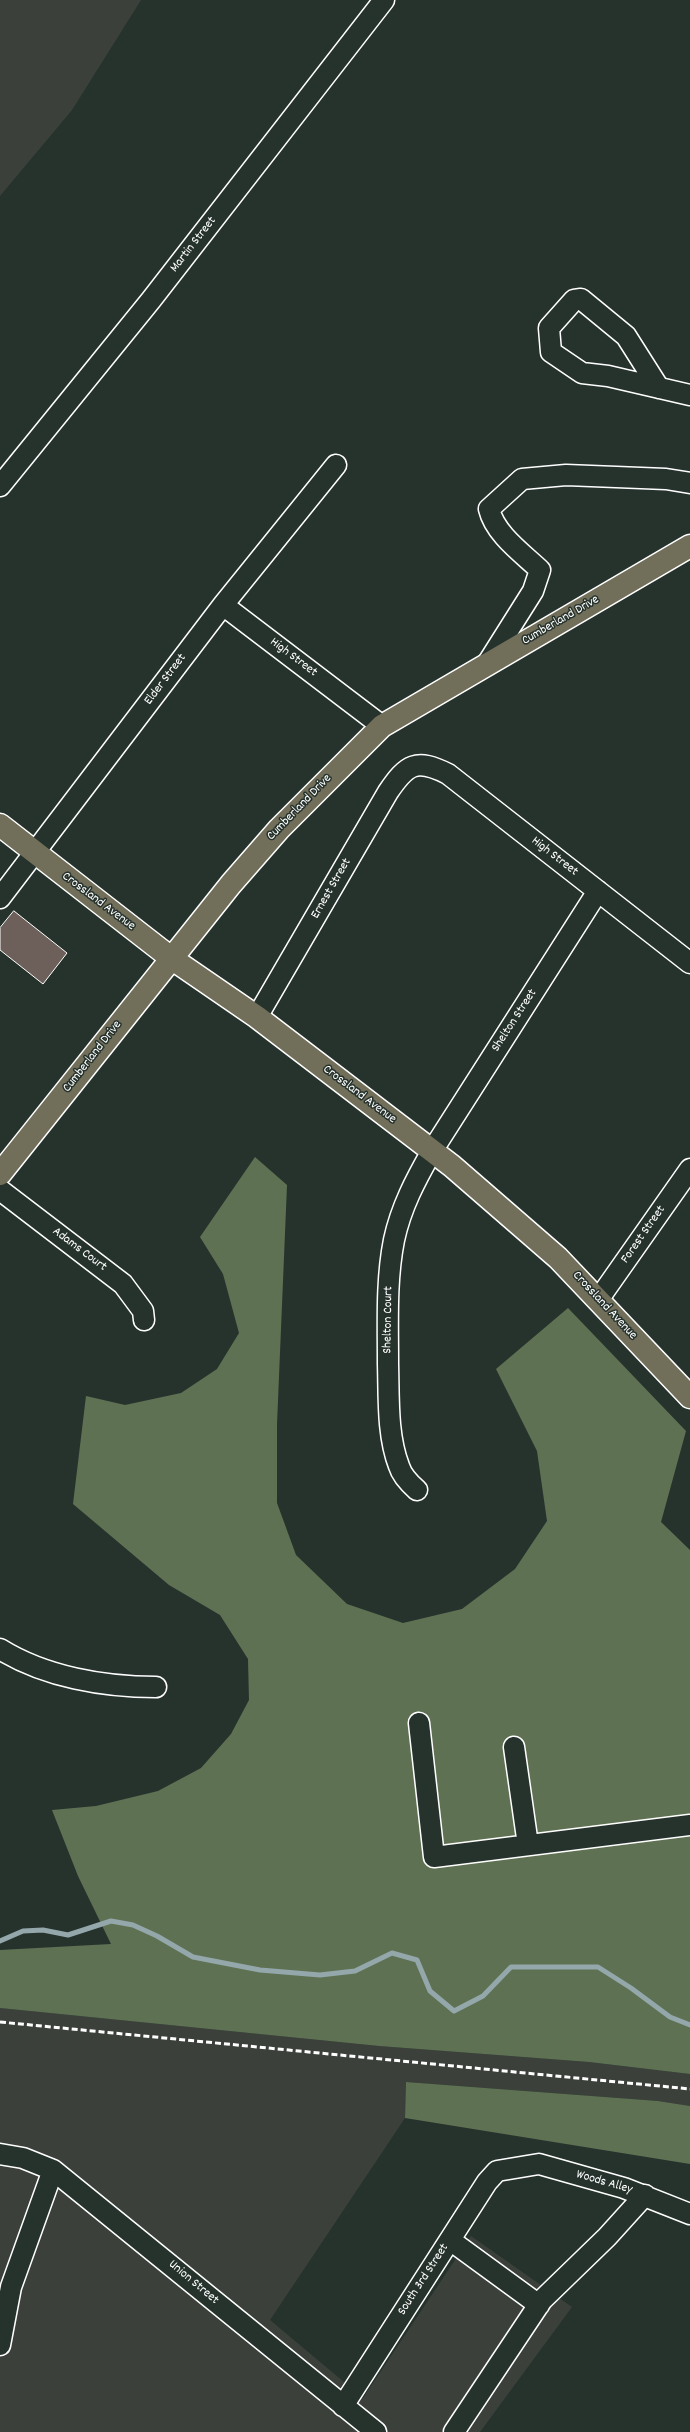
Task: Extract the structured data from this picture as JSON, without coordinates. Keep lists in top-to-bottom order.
{
  "streets": {
    "main road": ["Cumberland Drive", "Crossland Avenue"],
    "street": [
      "Martin Street",
      "High Street",
      "Elder Street",
      "Ernest Street",
      "Shelton Street",
      "Forest Street",
      "Adams Court",
      "Shelton Court",
      "Woods Alley",
      "South 3rd Street",
      "Union Street"
    ]
  },
  "crossings": [
    ["Cumberland Drive", "High Street"],
    ["Cumberland Drive", "Crossland Avenue"],
    ["High Street", "Elder Street"],
    ["High Street", "Ernest Street"],
    ["High Street", "Shelton Street"],
    ["Elder Street", "Crossland Avenue"],
    ["Ernest Street", "Crossland Avenue"],
    ["Crossland Avenue", "Shelton Street"],
    ["Crossland Avenue", "Forest Street"],
    ["Crossland Avenue", "Shelton Court"],
    ["Shelton Street", "Shelton Court"],
    ["Woods Alley", "South 3rd Street"],
    ["South 3rd Street", "Union Street"]
  ]
}
